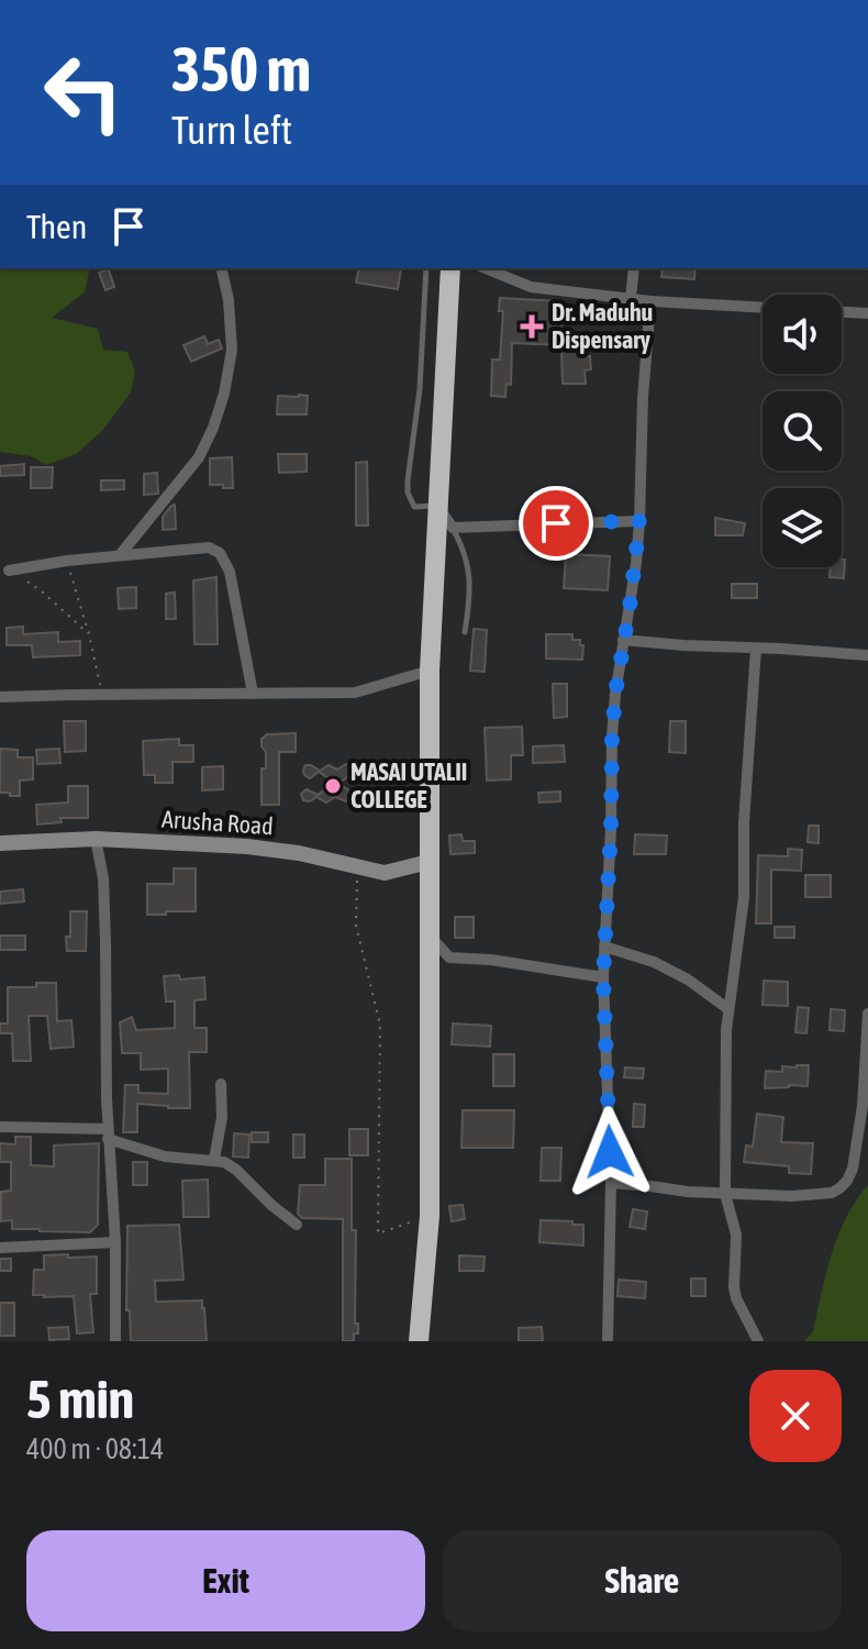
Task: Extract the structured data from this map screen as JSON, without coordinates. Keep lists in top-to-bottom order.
{
  "streets": {
    "main road": ["Arusha Road"]
  },
  "places": {
    "health": ["Dr. Maduhu Dispensary"],
    "other": ["MASAI UTALII COLLEGE"]
  },
  "page": {
    "turn": ["350 m", "Turn left"],
    "then": "Then",
    "heading": ["5 min", "400 m · 08:14"],
    "buttons": ["Exit", "Share"]
  }
}
